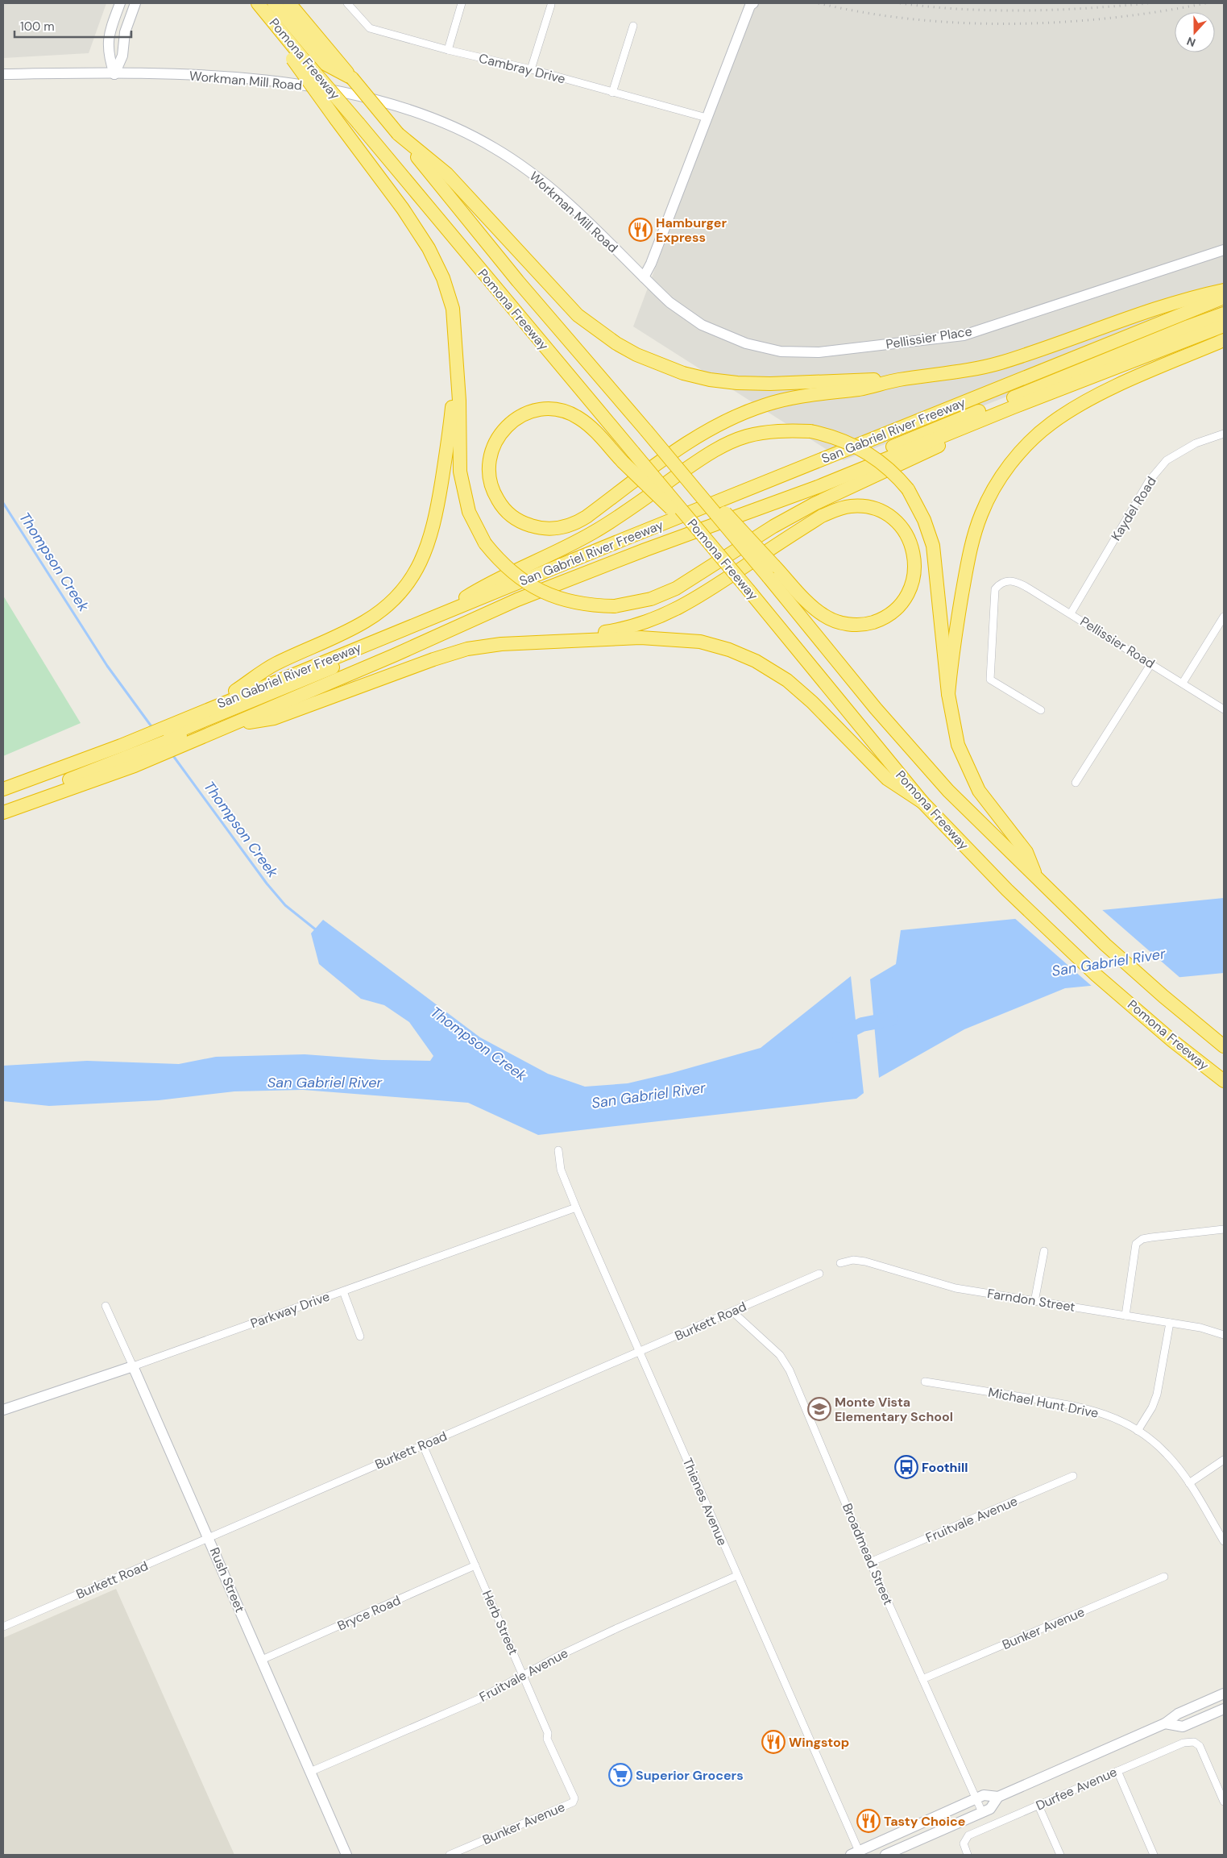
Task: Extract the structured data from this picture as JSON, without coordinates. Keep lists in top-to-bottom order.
{
  "streets": {
    "highway": ["Pomona Freeway", "San Gabriel River Freeway"],
    "main road": [
      "Workman Mill Road",
      "Pellissier Place",
      "Parkway Drive",
      "Rush Street",
      "Durfee Avenue"
    ],
    "street": [
      "Cambray Drive",
      "Kaydel Road",
      "Pellissier Road",
      "Farndon Street",
      "Burkett Road",
      "Michael Hunt Drive",
      "Thienes Avenue",
      "Fruitvale Avenue",
      "Broadmead Street",
      "Bryce Road",
      "Herb Street",
      "Bunker Avenue"
    ]
  },
  "crossings": [
    ["Workman Mill Road", "Pellissier Place"],
    ["Kaydel Road", "Pellissier Road"],
    ["Parkway Drive", "Thienes Avenue"],
    ["Parkway Drive", "Rush Street"],
    ["Burkett Road", "Thienes Avenue"],
    ["Burkett Road", "Broadmead Street"],
    ["Burkett Road", "Rush Street"],
    ["Burkett Road", "Herb Street"],
    ["Thienes Avenue", "Fruitvale Avenue"],
    ["Thienes Avenue", "Durfee Avenue"],
    ["Fruitvale Avenue", "Broadmead Street"],
    ["Fruitvale Avenue", "Rush Street"],
    ["Fruitvale Avenue", "Herb Street"],
    ["Broadmead Street", "Bunker Avenue"],
    ["Broadmead Street", "Durfee Avenue"],
    ["Rush Street", "Bryce Road"],
    ["Bryce Road", "Herb Street"],
    ["Herb Street", "Bunker Avenue"]
  ],
  "water": ["Thompson Creek", "San Gabriel River"],
  "places": {
    "restaurant": ["Hamburger Express", "Wingstop", "Tasty Choice"],
    "school or university": ["Monte Vista Elementary School"],
    "bus stop": ["Foothill"],
    "supermarket": ["Superior Grocers"]
  },
  "scale_bar": "100 m",
  "north": "bottom"
}
